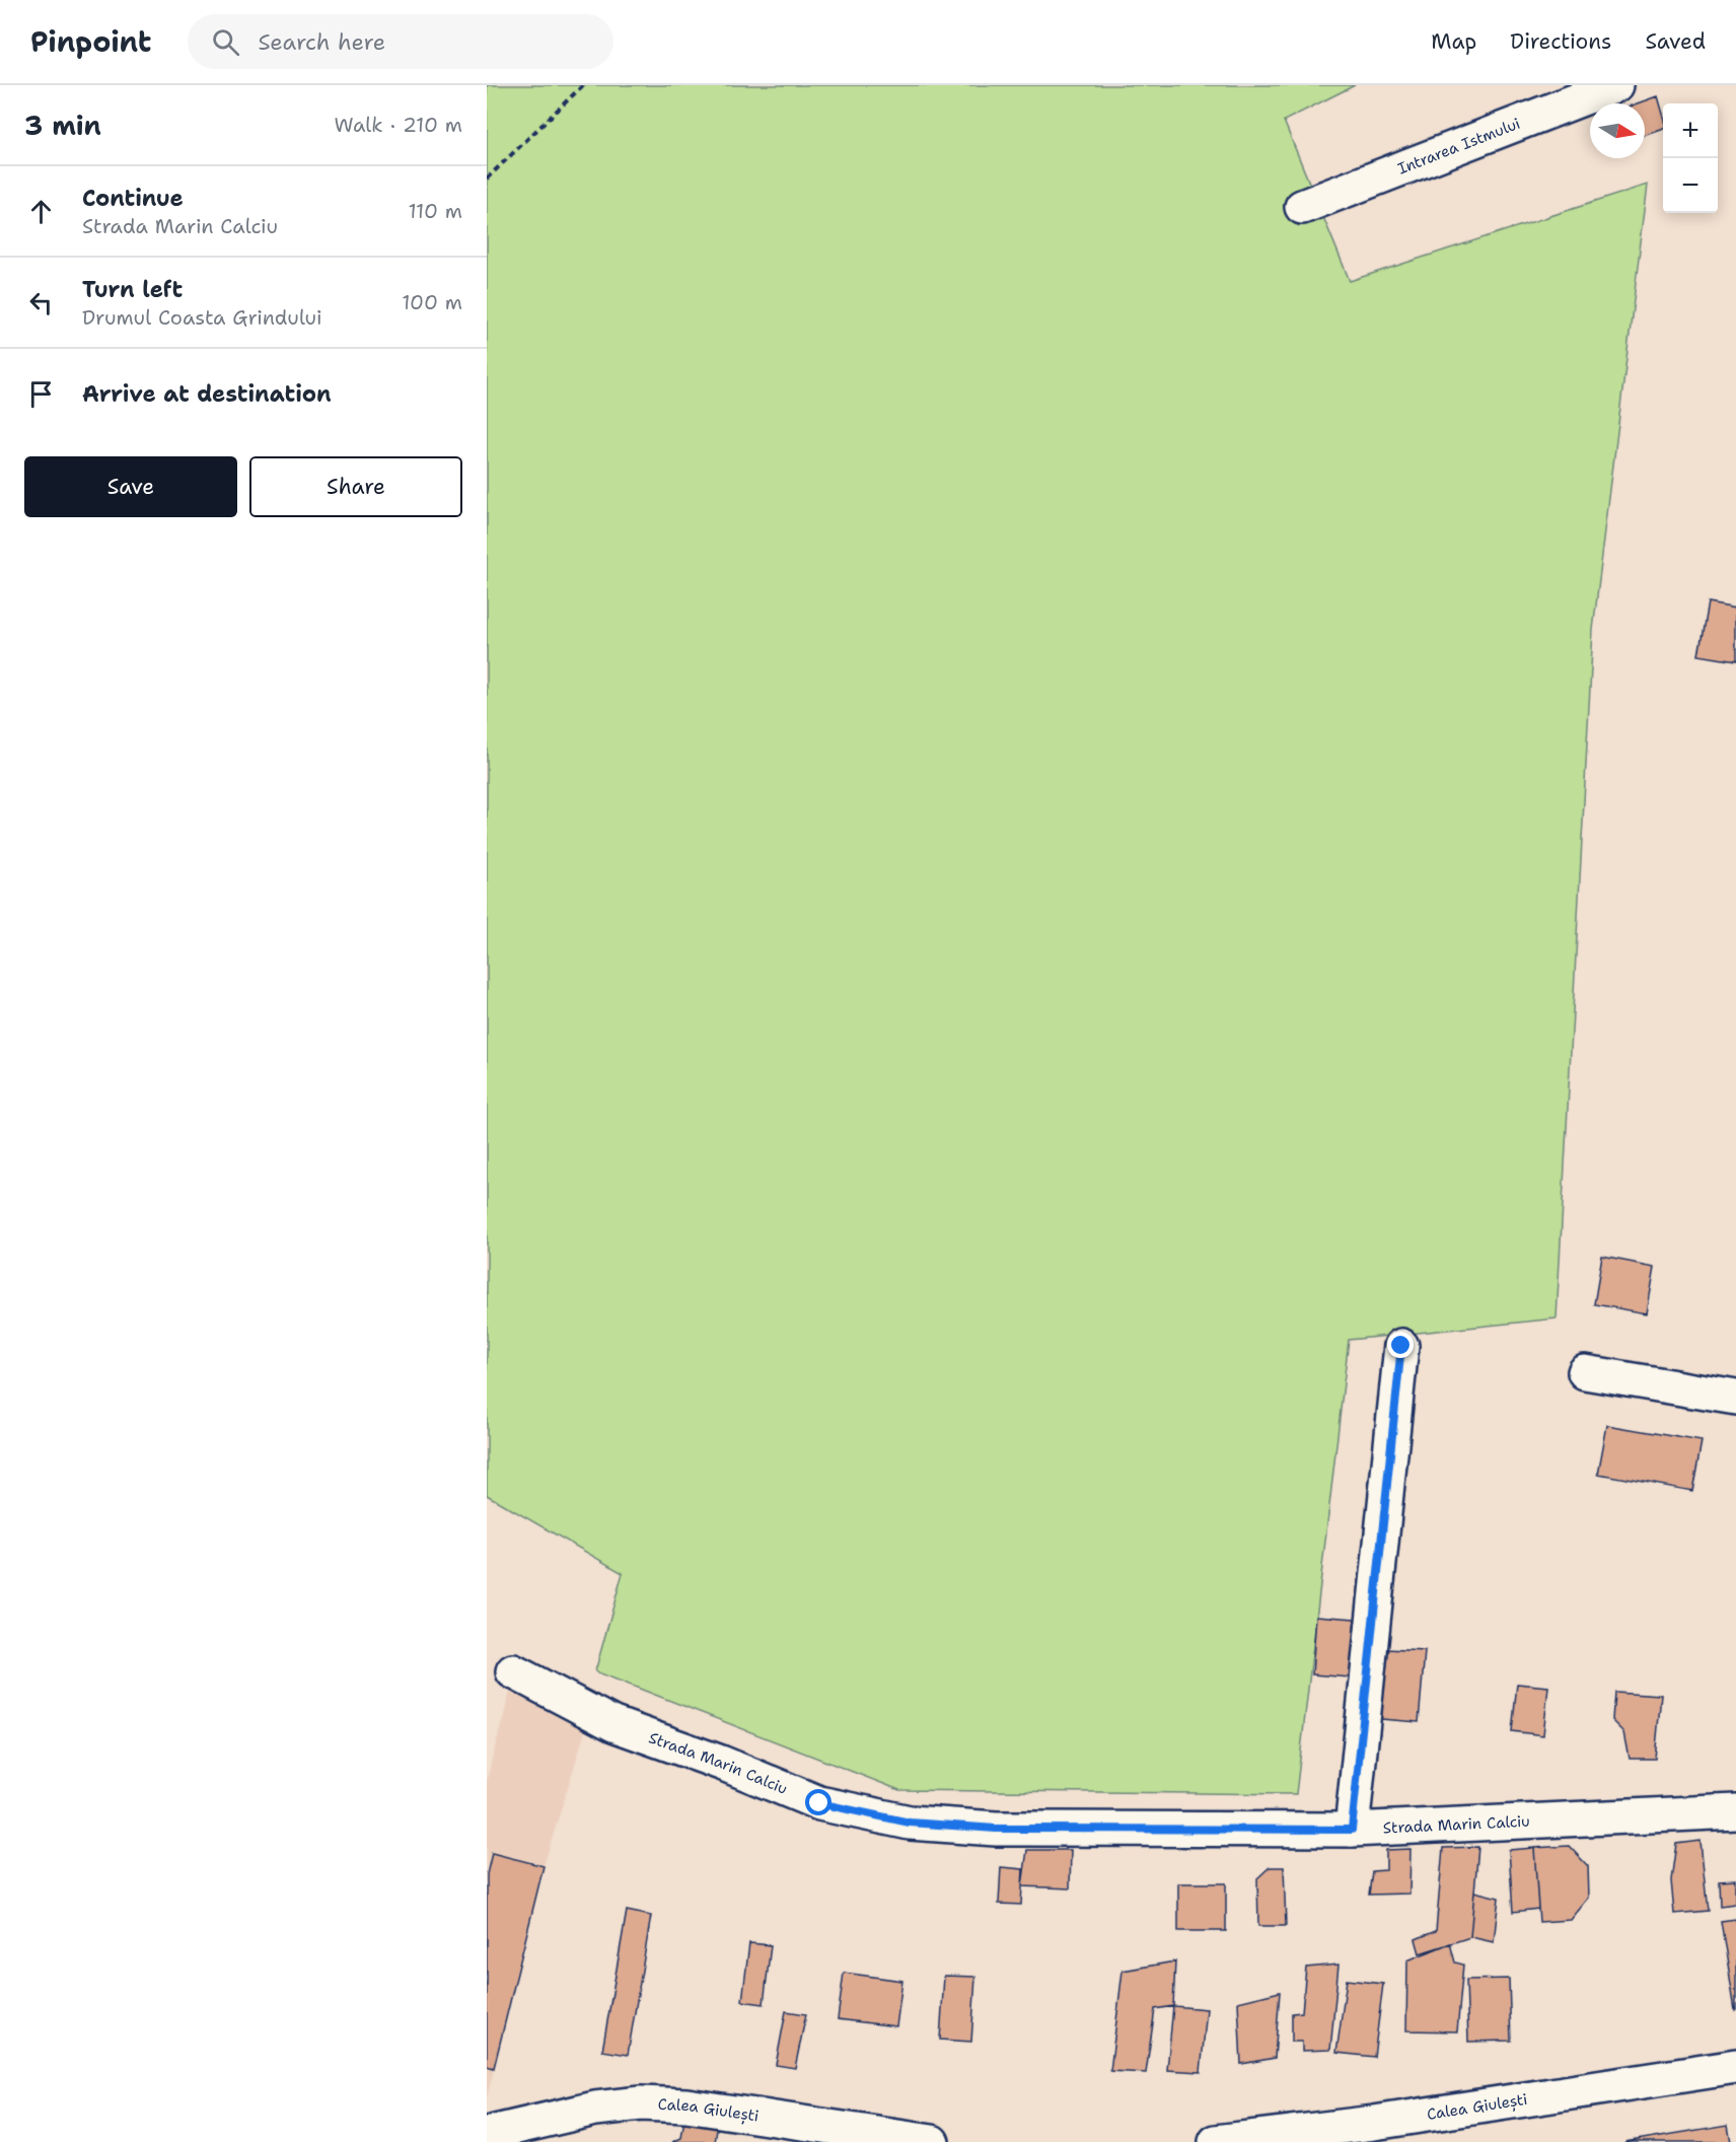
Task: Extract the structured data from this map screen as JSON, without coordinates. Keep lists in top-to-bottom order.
{
  "streets": {
    "street": ["Intrarea Istmului", "Strada Marin Calciu", "Calea Giulești"]
  },
  "north": "right",
  "page": {
    "header": "Pinpoint",
    "search": "Search here",
    "nav": ["Map", "Directions", "Saved"],
    "heading": ["3 min", "Walk · 210 m"],
    "map_buttons": ["+", "−"],
    "list": [
      ["Continue", "Strada Marin Calciu", "110 m"],
      ["Turn left", "Drumul Coasta Grindului", "100 m"],
      "Arrive at destination"
    ],
    "buttons": ["Save", "Share"]
  }
}
